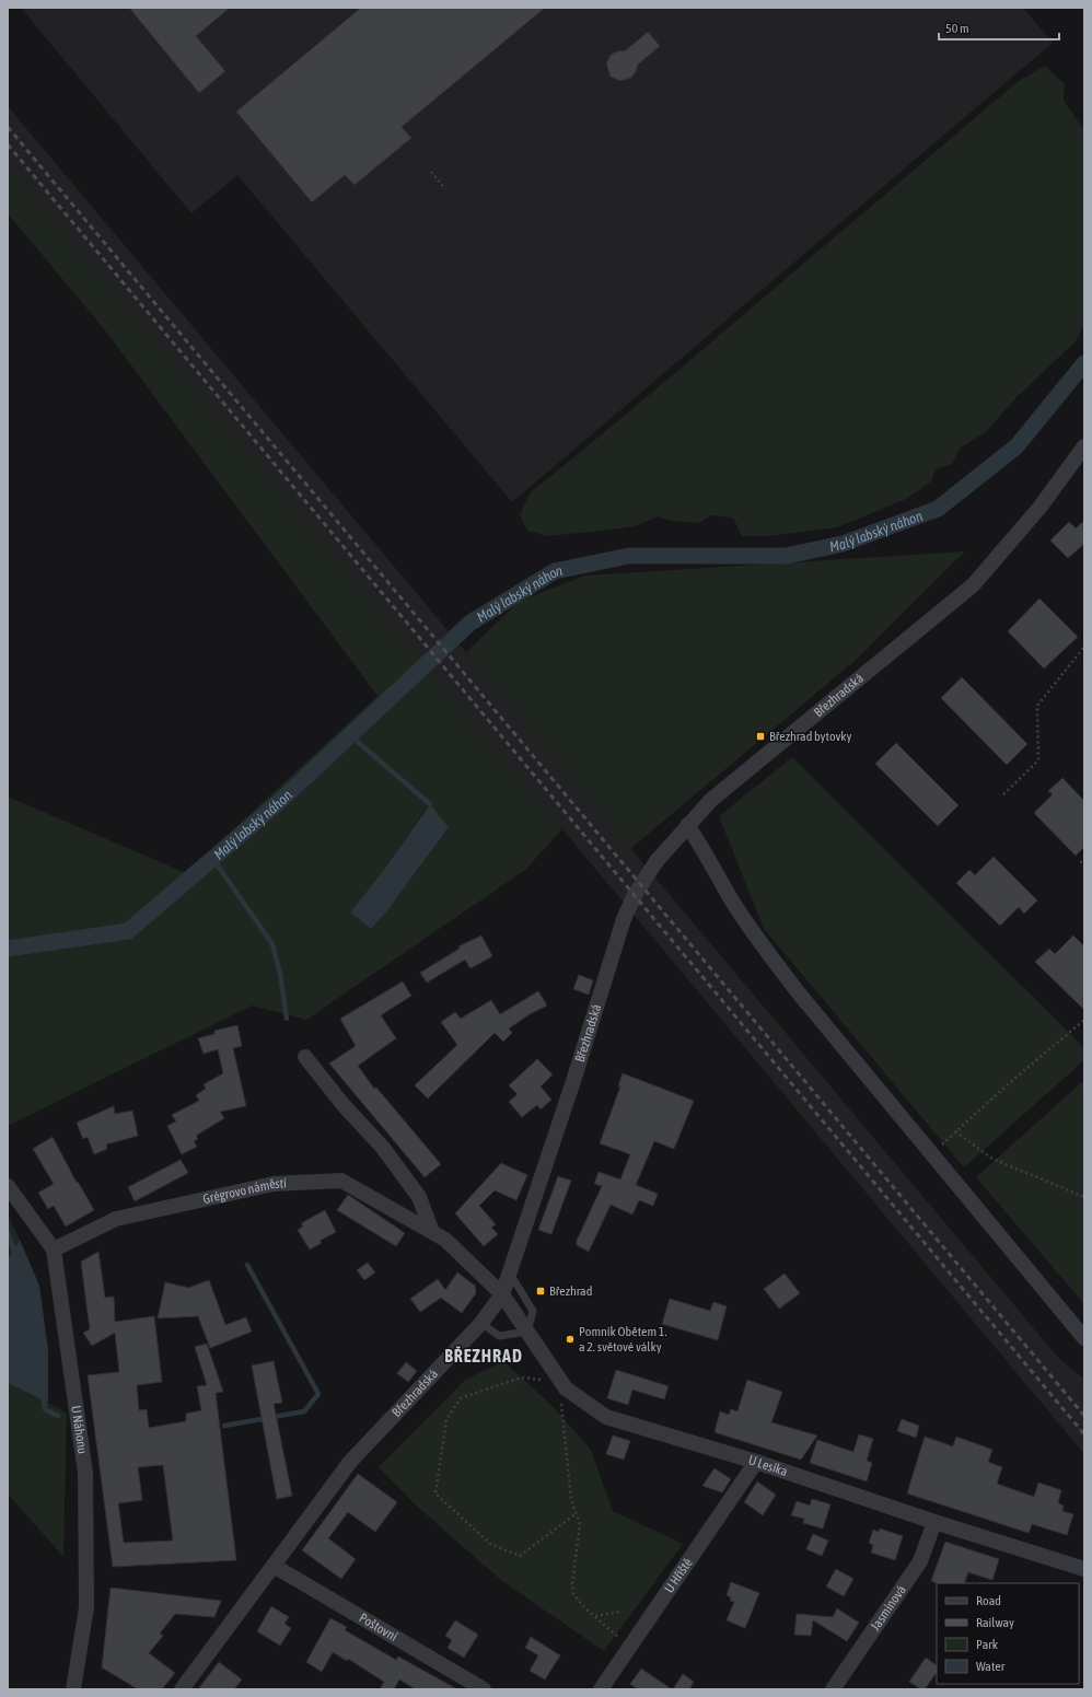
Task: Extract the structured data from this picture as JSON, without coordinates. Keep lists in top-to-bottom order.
{
  "streets": {
    "street": [
      "Březhradská",
      "Grégrovo náměstí",
      "U Náhonu",
      "U Lesíka",
      "U Hřiště",
      "Jasmínová",
      "Poštovní"
    ]
  },
  "crossings": [
    ["Březhradská", "Grégrovo náměstí"],
    ["Březhradská", "U Lesíka"],
    ["Březhradská", "Poštovní"],
    ["Grégrovo náměstí", "U Náhonu"],
    ["Grégrovo náměstí", "U Lesíka"],
    ["U Lesíka", "U Hřiště"],
    ["U Lesíka", "Jasmínová"]
  ],
  "districts": ["BŘEZHRAD"],
  "water": ["Malý labský náhon"],
  "places": {
    "transit": ["Březhrad bytovky", "Březhrad"],
    "other": ["Pomník Obětem 1. a 2. světové války"]
  },
  "legend": [
    "Road",
    "Railway",
    "Park",
    "Water"
  ],
  "scale_bar": "50 m"
}
